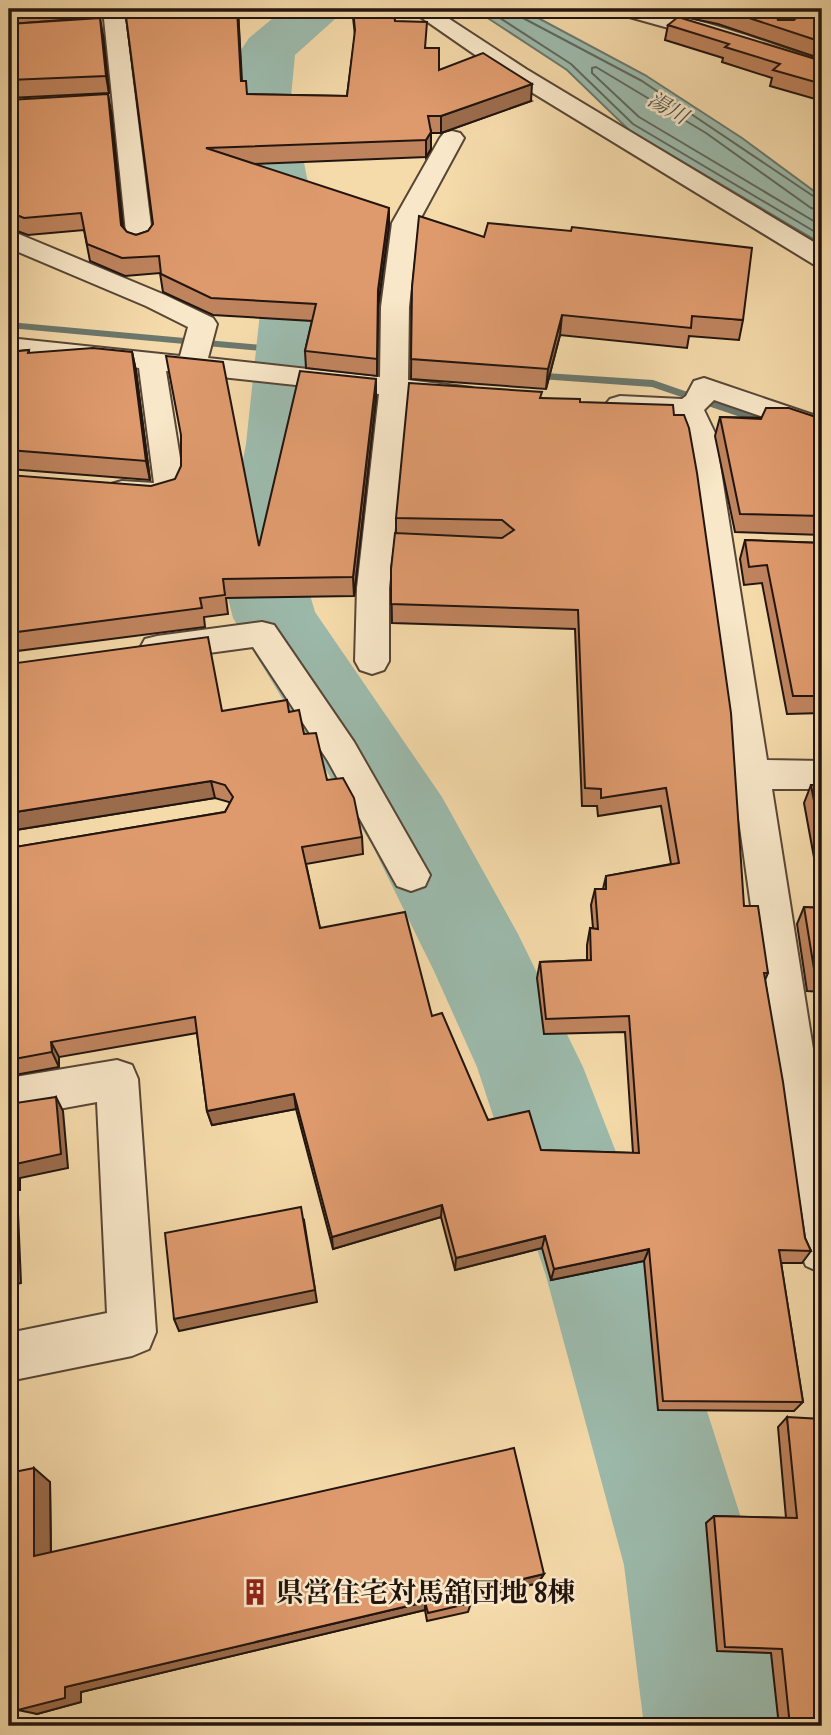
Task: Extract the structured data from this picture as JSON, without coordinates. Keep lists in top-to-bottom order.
{
  "water": ["湯川"],
  "places": {
    "building": ["県営住宅対馬舘団地 8棟"]
  }
}
